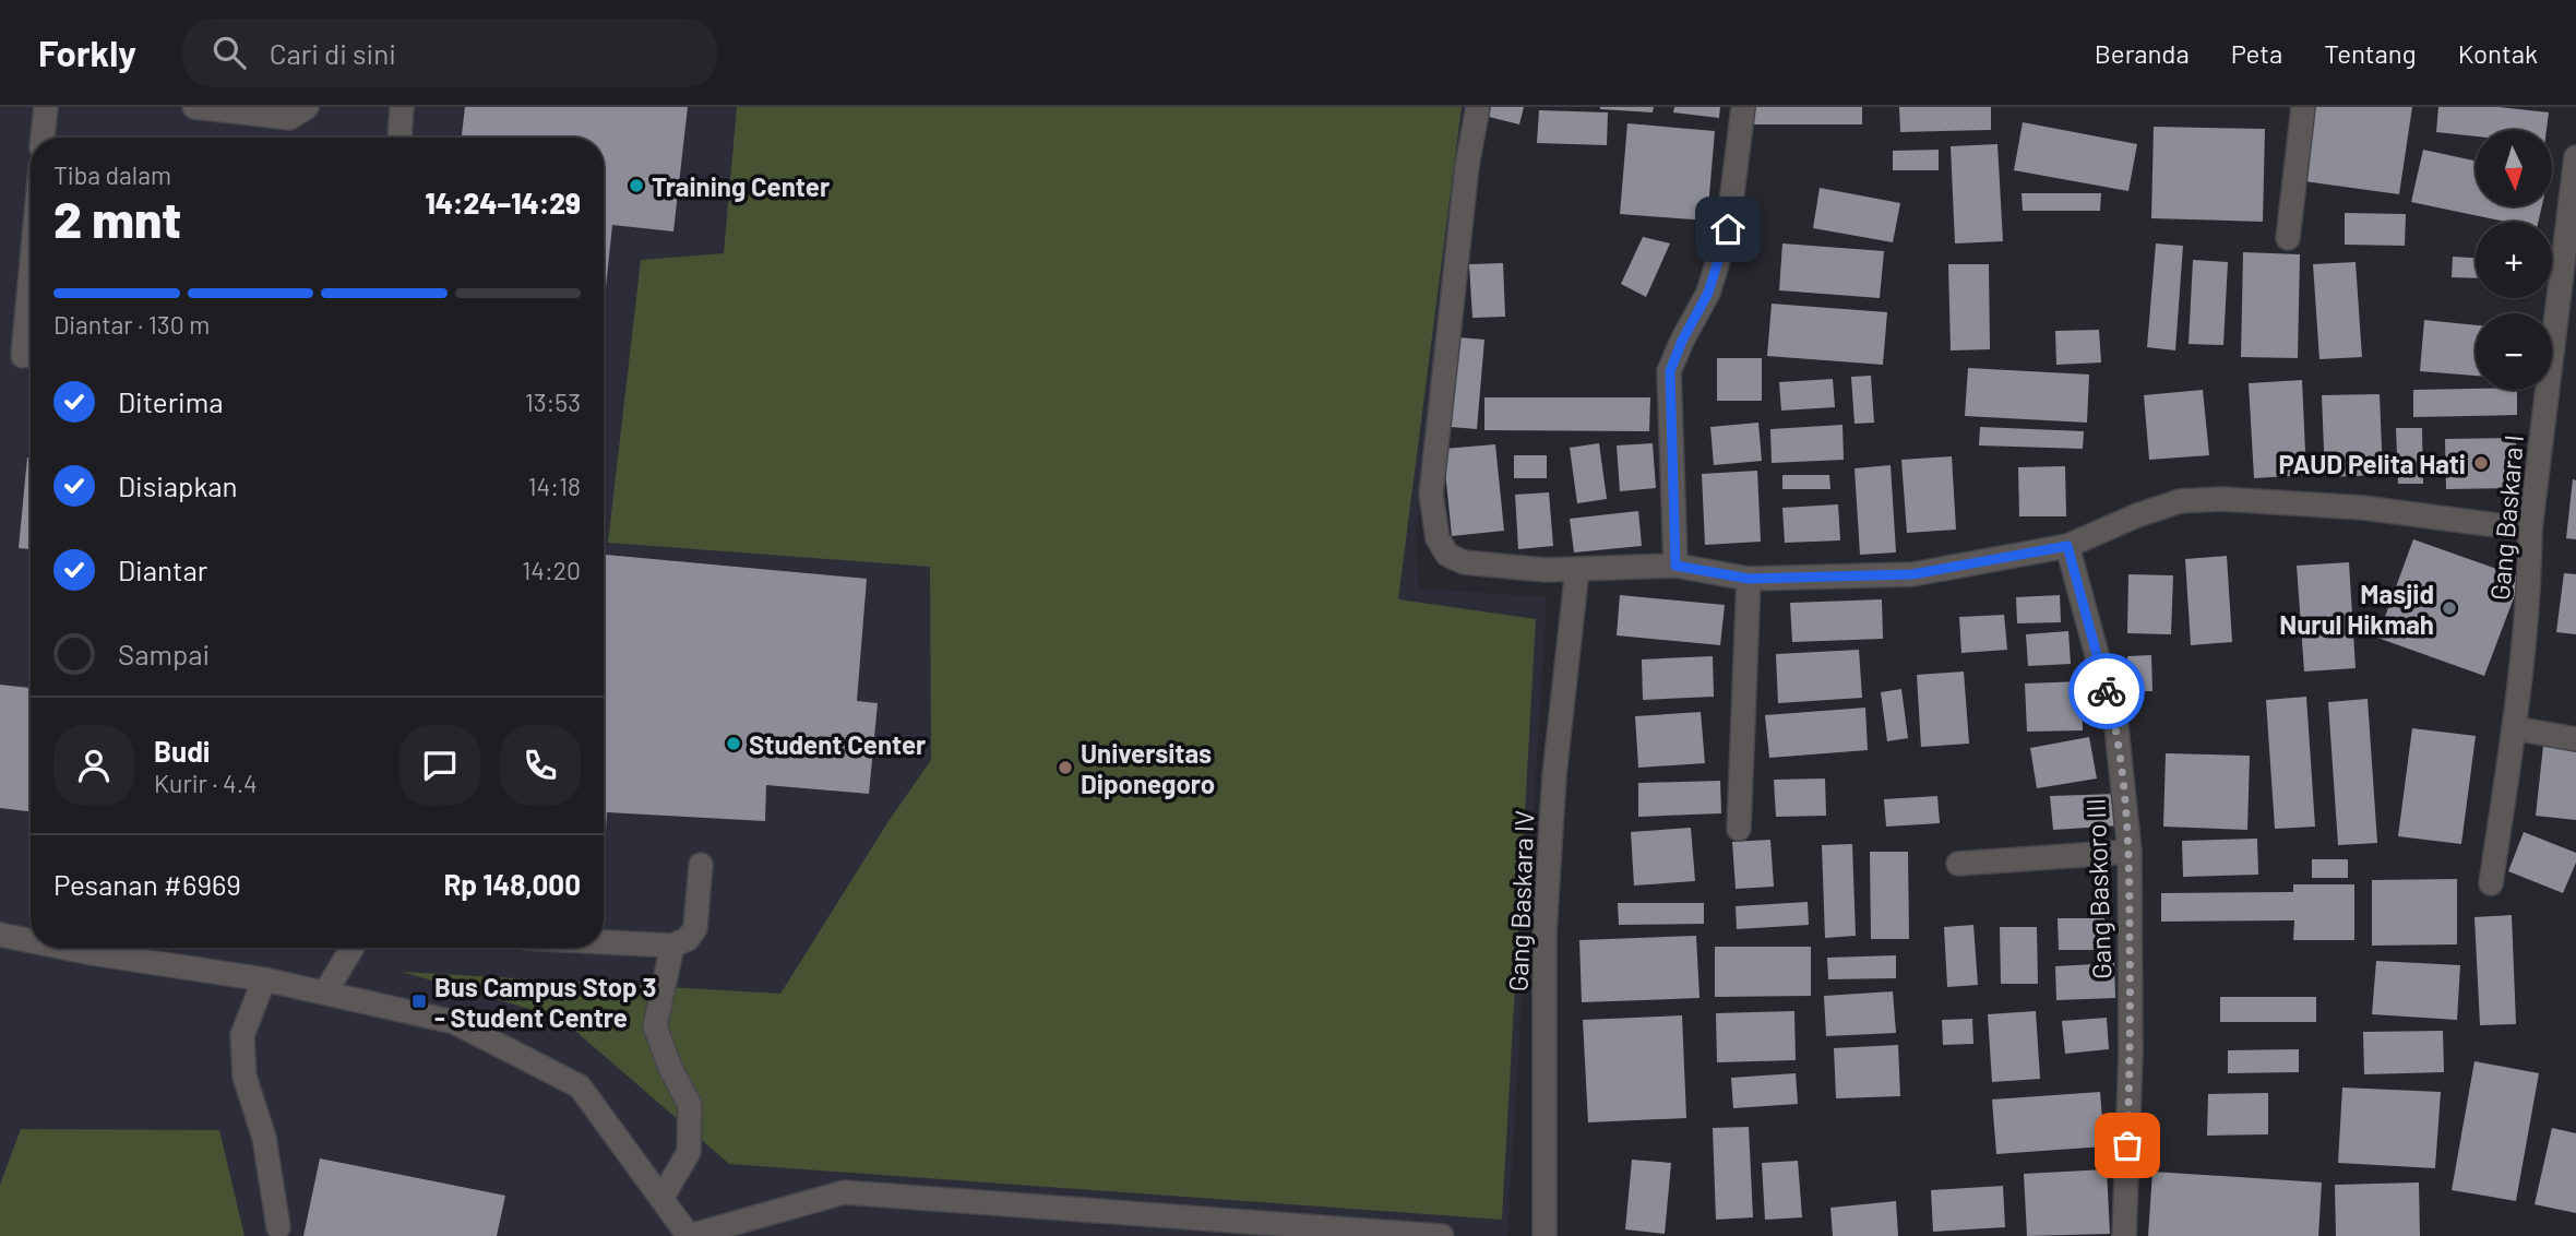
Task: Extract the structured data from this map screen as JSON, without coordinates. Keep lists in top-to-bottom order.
{
  "streets": {
    "street": ["Gang Baskara I", "Gang Baskoro III", "Gang Baskara IV"]
  },
  "places": {
    "other": [
      "Training Center",
      "PAUD Pelita Hati",
      "Masjid Nurul Hikmah",
      "Student Center",
      "Universitas Diponegoro"
    ],
    "transit": ["Bus Campus Stop 3 - Student Centre"]
  },
  "north": "bottom",
  "page": {
    "header": "Forkly",
    "search": "Cari di sini",
    "nav": [
      "Beranda",
      "Peta",
      "Tentang",
      "Kontak"
    ],
    "map_buttons": ["+", "−"],
    "heading": ["2 mnt", "Tiba dalam", "14:24–14:29"],
    "panel": [
      "Budi",
      "Kurir · 4.4",
      "Pesanan #6969",
      "Rp 148,000"
    ],
    "bar": "Diantar · 130 m",
    "list": [
      ["Diterima", "13:53"],
      ["Disiapkan", "14:18"],
      ["Diantar", "14:20"],
      "Sampai"
    ]
  }
}
